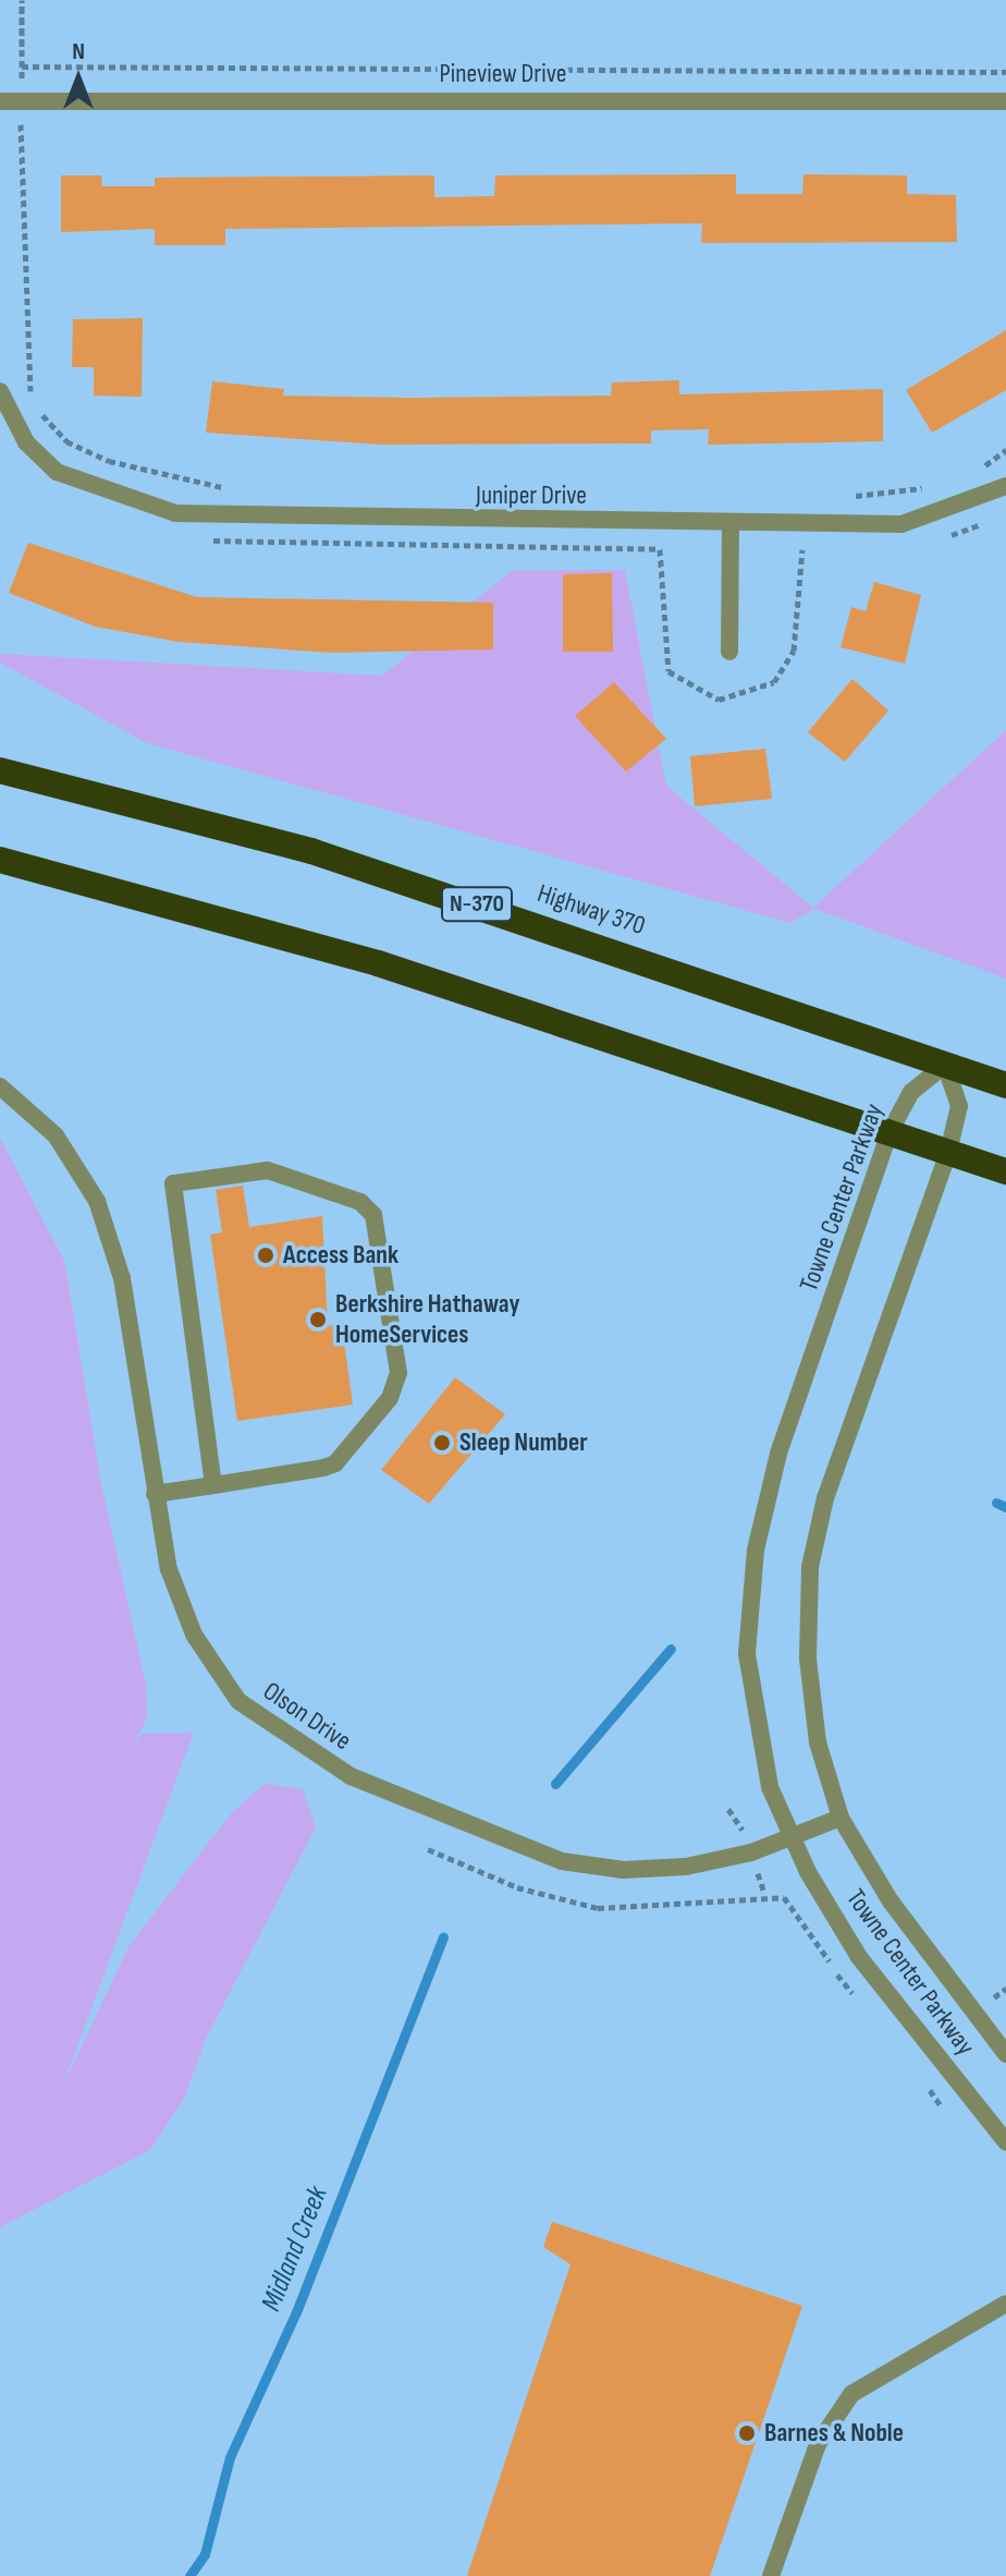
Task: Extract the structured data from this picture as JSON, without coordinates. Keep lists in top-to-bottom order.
{
  "streets": {
    "highway": ["N-370", "Highway 370"],
    "street": [
      "Pineview Drive",
      "Juniper Drive",
      "Towne Center Parkway",
      "Olson Drive"
    ]
  },
  "crossings": [
    ["Highway 370", "Towne Center Parkway"],
    ["Towne Center Parkway", "Olson Drive"]
  ],
  "water": ["Midland Creek"],
  "places": [
    "Access Bank",
    "Berkshire Hathaway HomeServices",
    "Sleep Number",
    "Barnes & Noble"
  ],
  "north": "top"
}
